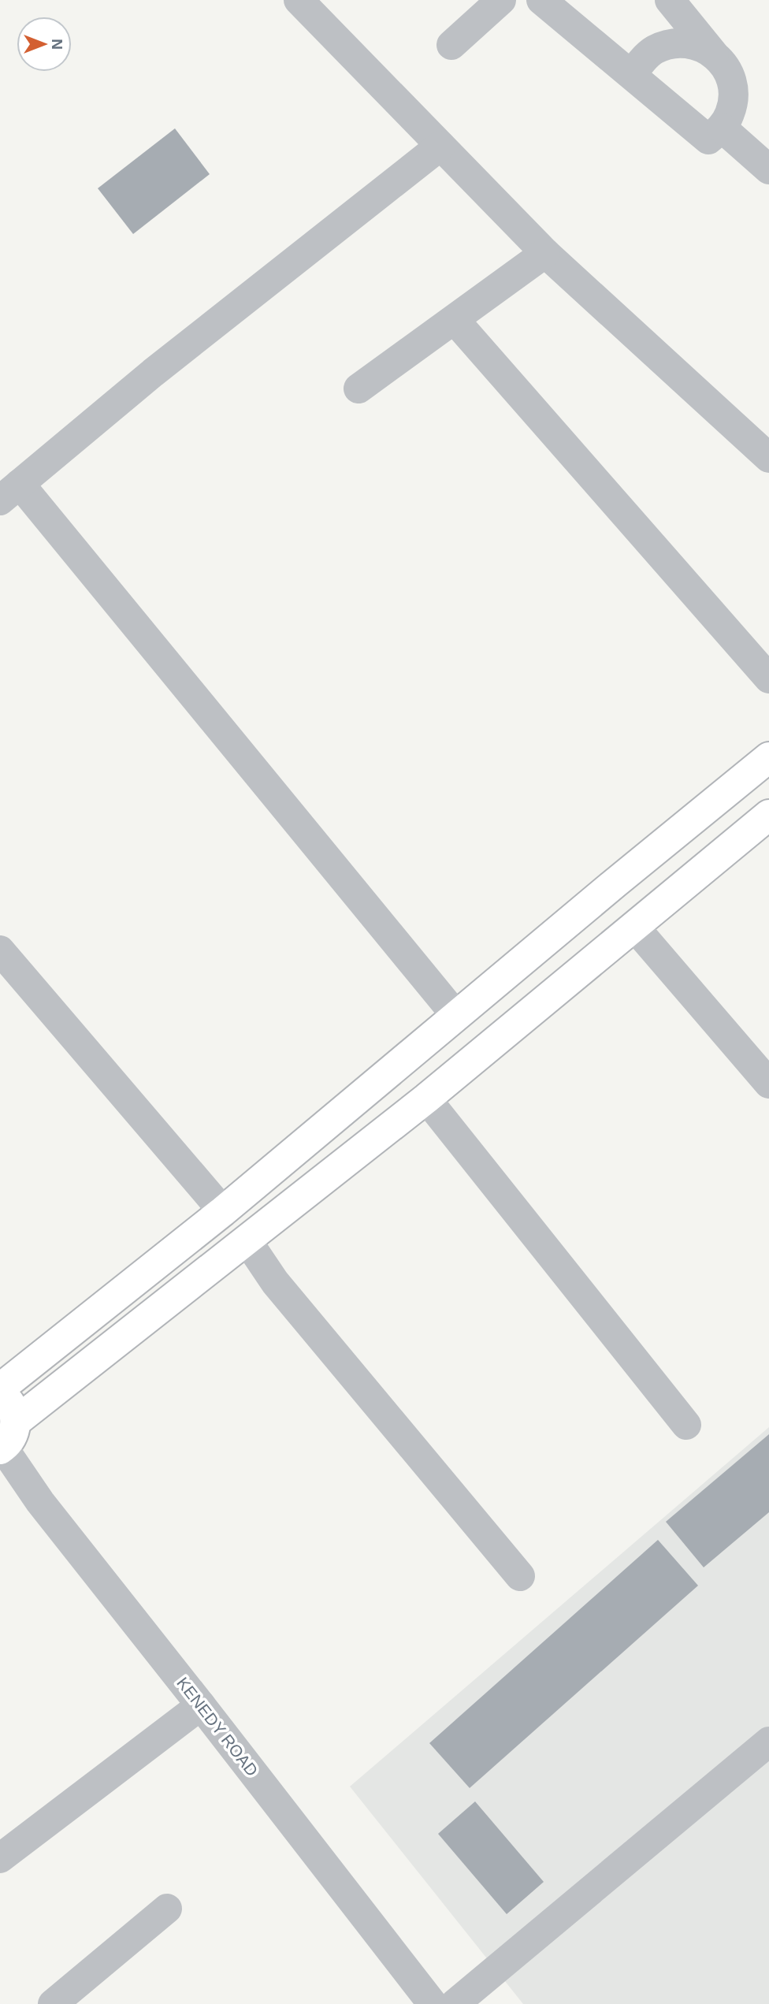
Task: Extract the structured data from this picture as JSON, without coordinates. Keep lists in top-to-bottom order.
{
  "streets": {
    "street": ["KENEDY ROAD"]
  },
  "north": "right"
}
